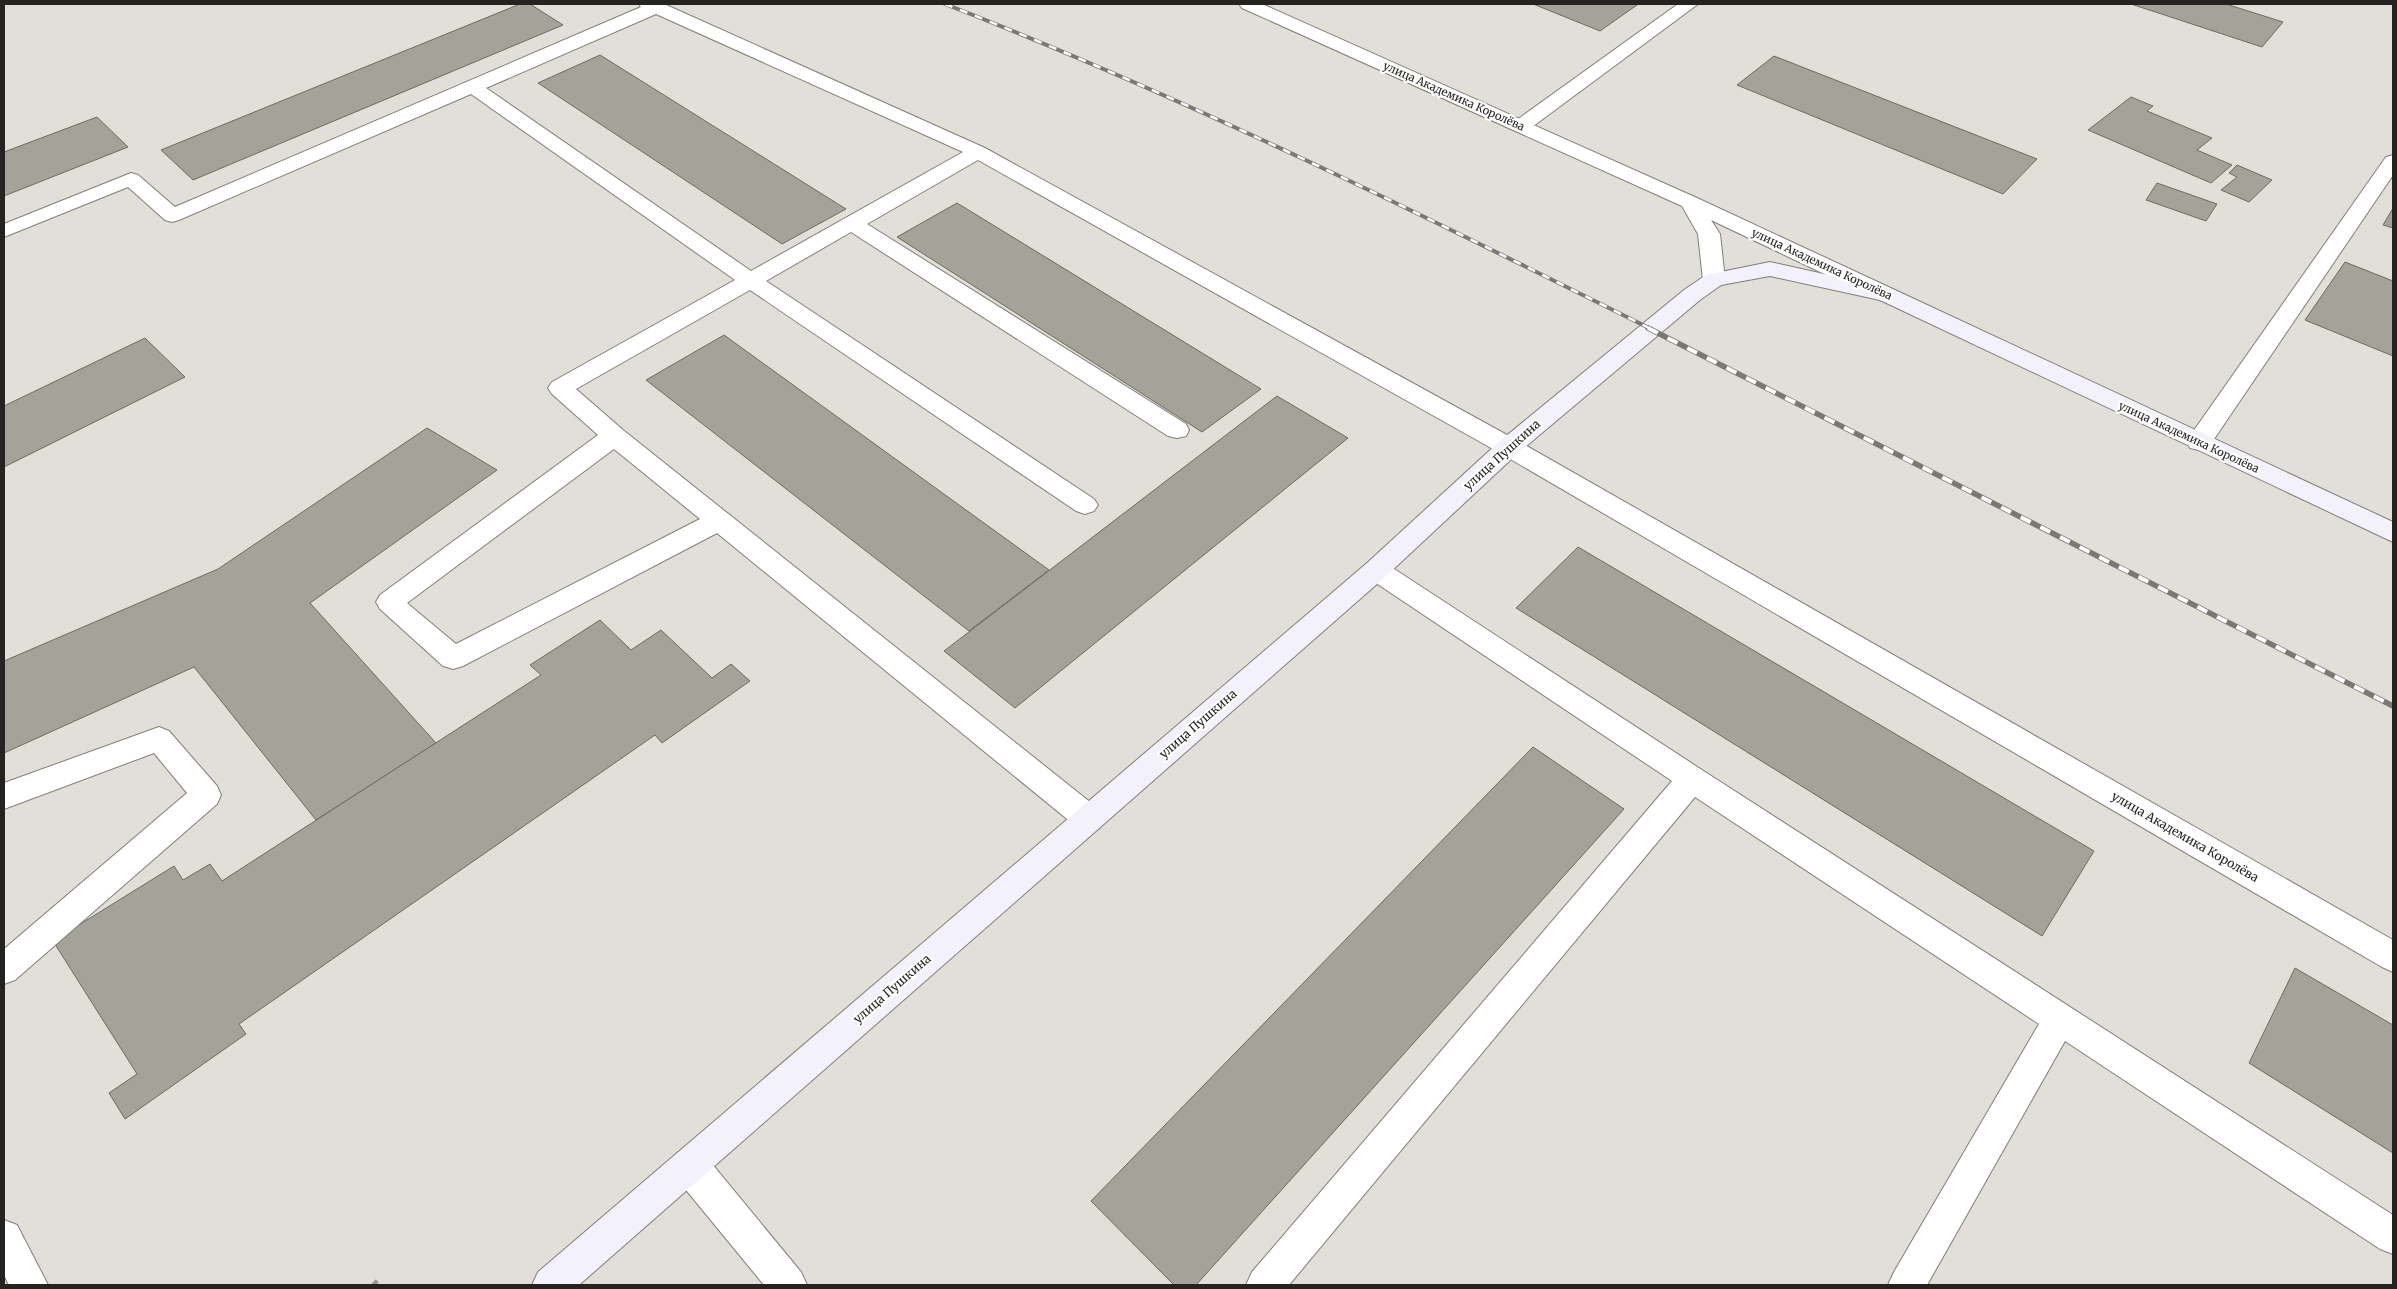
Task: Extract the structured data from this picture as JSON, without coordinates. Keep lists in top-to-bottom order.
{
  "streets": {
    "main road": ["улица Академика Королёва", "улица Пушкина"]
  },
  "crossings": [
    ["улица Академика Королёва", "улица Пушкина"]
  ]
}
